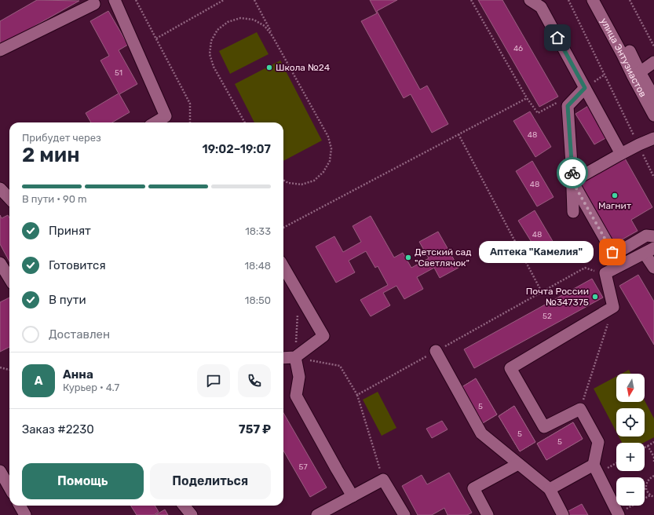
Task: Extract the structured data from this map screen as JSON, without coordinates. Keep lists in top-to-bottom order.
{
  "streets": {
    "street": ["улица Энтузиастов"]
  },
  "places": [
    "Школа №24",
    "Магнит",
    "Аптека \"Камелия\"",
    "Детский сад \"Светлячок\"",
    "Почта России №347375"
  ],
  "house_numbers": [
    "46",
    "51",
    "48",
    "48",
    "48",
    "52",
    "5",
    "5",
    "5",
    "57"
  ],
  "north": "bottom",
  "page": {
    "heading": ["2 мин", "Прибудет через", "19:02–19:07"],
    "panel": [
      "Анна",
      "Курьер · 4.7",
      "Заказ #2230",
      "757 ₽"
    ],
    "bar": "В пути · 90 m",
    "list": [
      ["Принят", "18:33"],
      ["Готовится", "18:48"],
      ["В пути", "18:50"],
      "Доставлен"
    ],
    "bubble": "Аптека \"Камелия\"",
    "round": "А",
    "map_buttons": ["+", "−"],
    "buttons": ["Помощь", "Поделиться"]
  }
}
